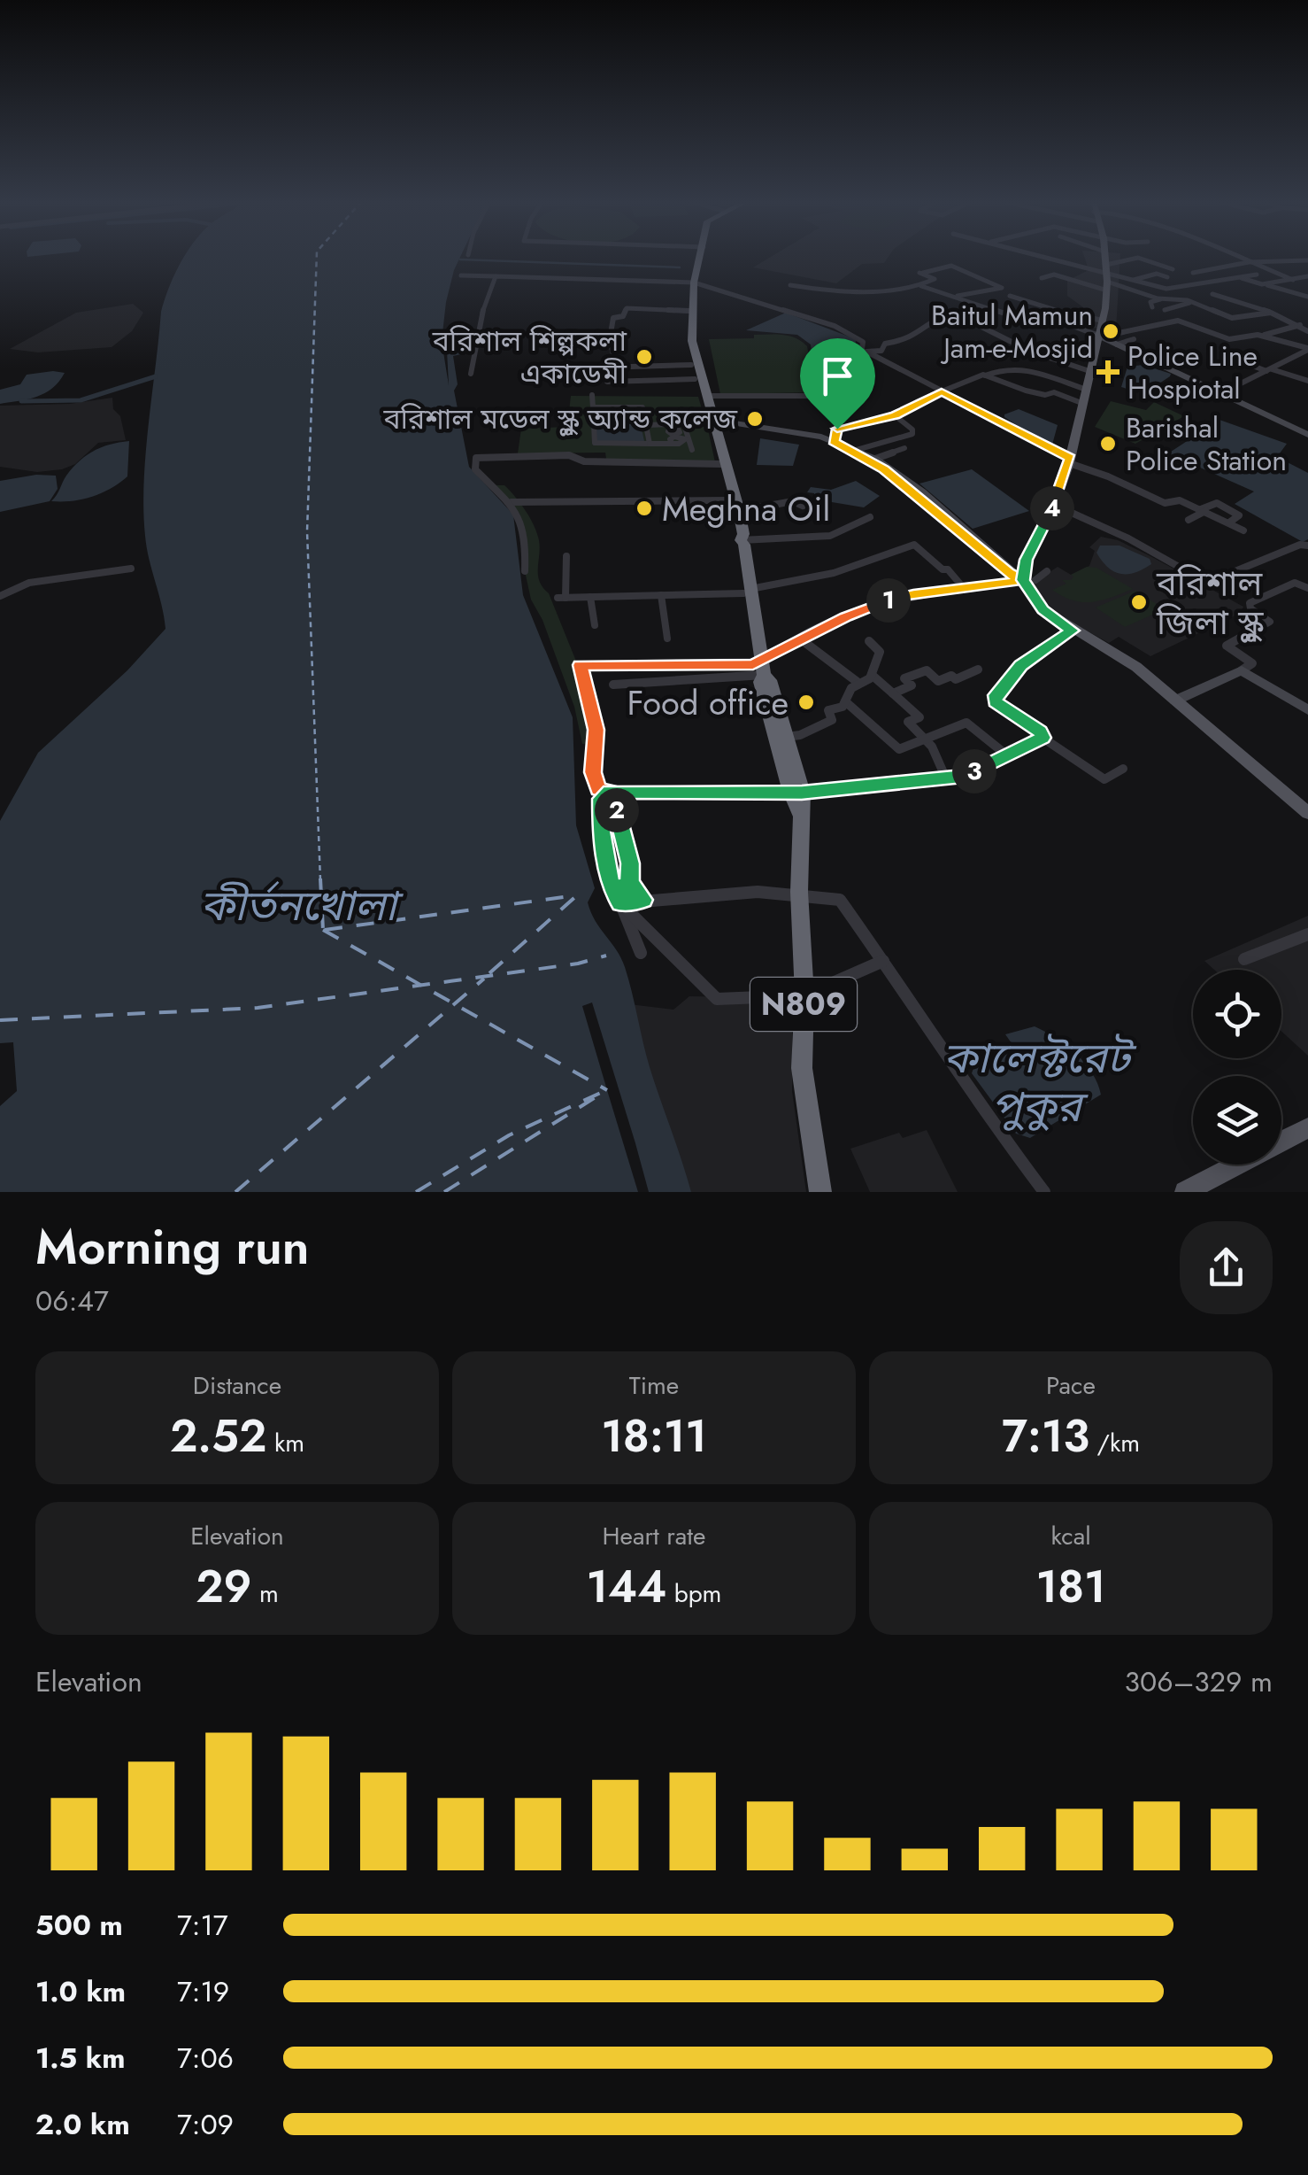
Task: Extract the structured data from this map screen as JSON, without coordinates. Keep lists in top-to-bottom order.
{
  "streets": {
    "highway": ["N809"]
  },
  "water": ["কীর্তনখোলা", "কালেক্টরেট পুকুর"],
  "places": {
    "other": [
      "Baitul Mamun Jam-e-Mosjid",
      "বরিশাল শিল্পকলা একাডেমী",
      "বরিশাল মডেল স্কুল অ্যান্ড কলেজ",
      "Barishal Police Station",
      "Meghna Oil",
      "বরিশাল জিলা স্কুল",
      "Food office"
    ],
    "health": ["Police Line Hospiotal"]
  },
  "page": {
    "pins": [
      "4",
      "1",
      "3",
      "2"
    ],
    "heading": ["Morning run", "06:47"],
    "stats": [
      ["Distance", "2.52 km"],
      ["Time", "18:11"],
      ["Pace", "7:13 /km"],
      ["Elevation", "29 m"],
      ["Heart rate", "144 bpm"],
      ["kcal", "181"]
    ],
    "chart": ["Elevation", "306–329 m"],
    "list": [
      {
        "name": "500 m",
        "note": "7:17"
      },
      {
        "name": "1.0 km",
        "note": "7:19"
      },
      {
        "name": "1.5 km",
        "note": "7:06"
      },
      {
        "name": "2.0 km",
        "note": "7:09"
      }
    ]
  }
}
